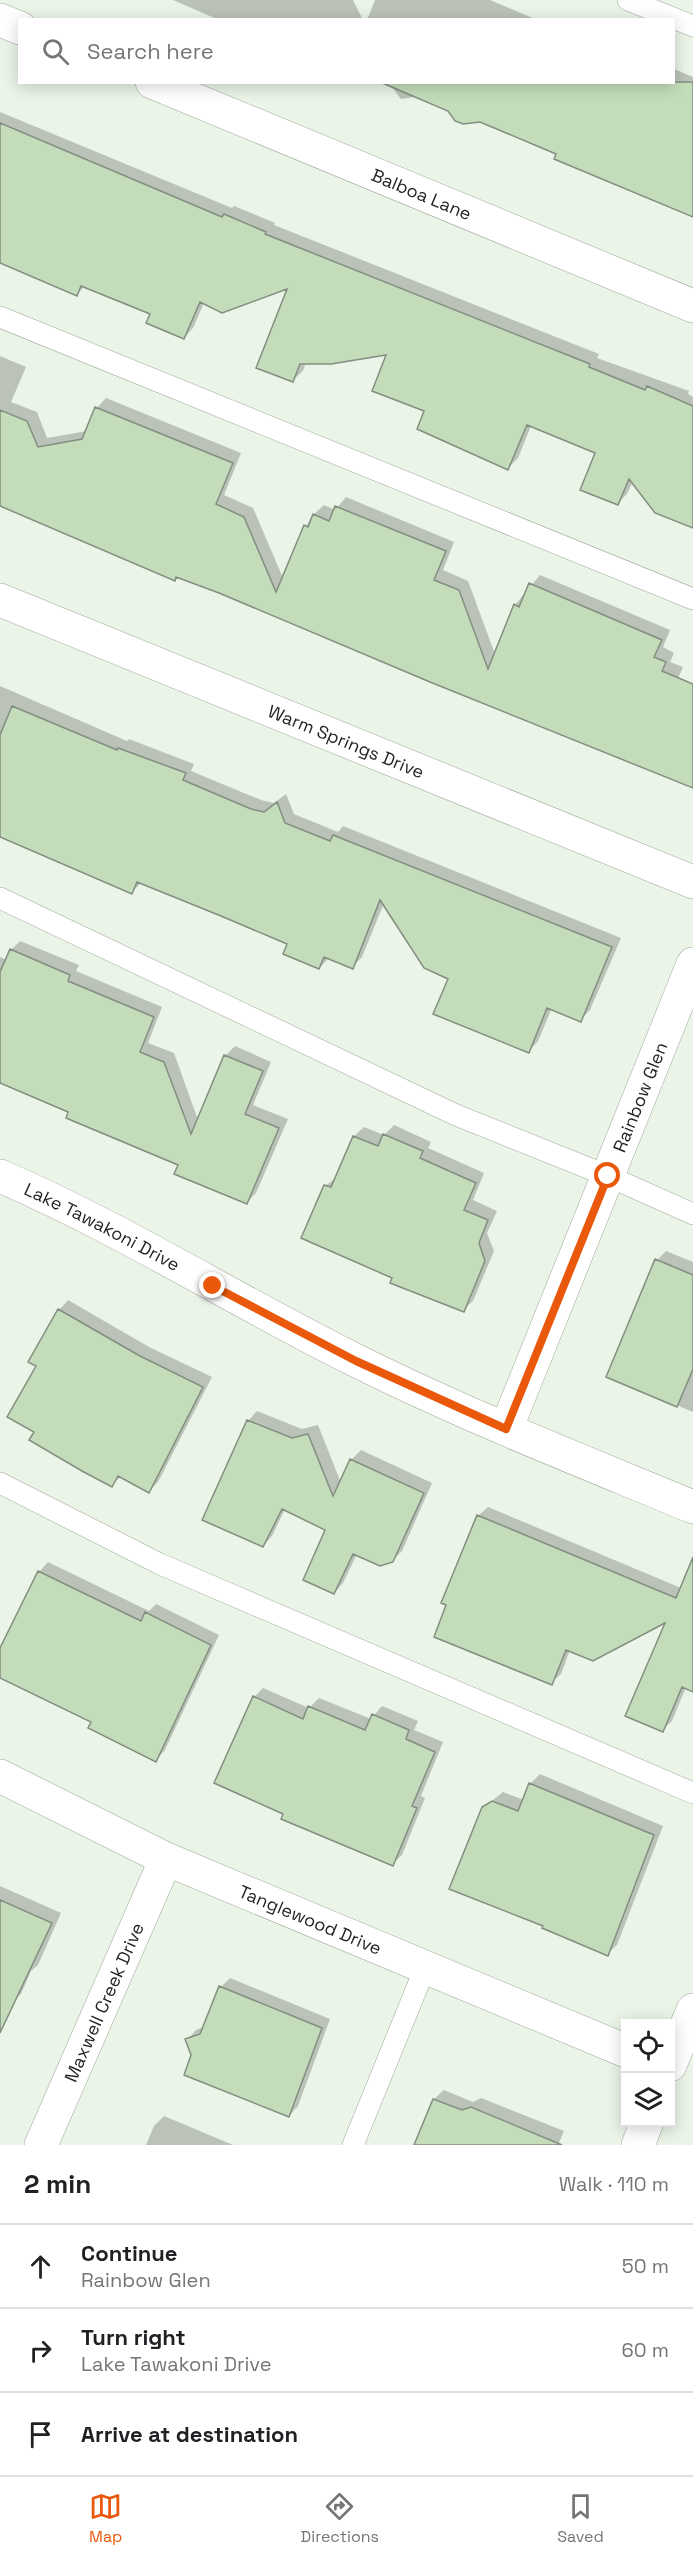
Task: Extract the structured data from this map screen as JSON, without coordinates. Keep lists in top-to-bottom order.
{
  "streets": {
    "street": [
      "Balboa Lane",
      "Warm Springs Drive",
      "Rainbow Glen",
      "Lake Tawakoni Drive",
      "Tanglewood Drive",
      "Maxwell Creek Drive"
    ]
  },
  "crossings": [
    ["Rainbow Glen", "Lake Tawakoni Drive"],
    ["Tanglewood Drive", "Maxwell Creek Drive"]
  ],
  "page": {
    "search": "Search here",
    "heading": ["2 min", "Walk · 110 m"],
    "list": [
      ["Continue", "Rainbow Glen", "50 m"],
      ["Turn right", "Lake Tawakoni Drive", "60 m"],
      "Arrive at destination"
    ],
    "nav": ["Map", "Directions", "Saved"]
  }
}
